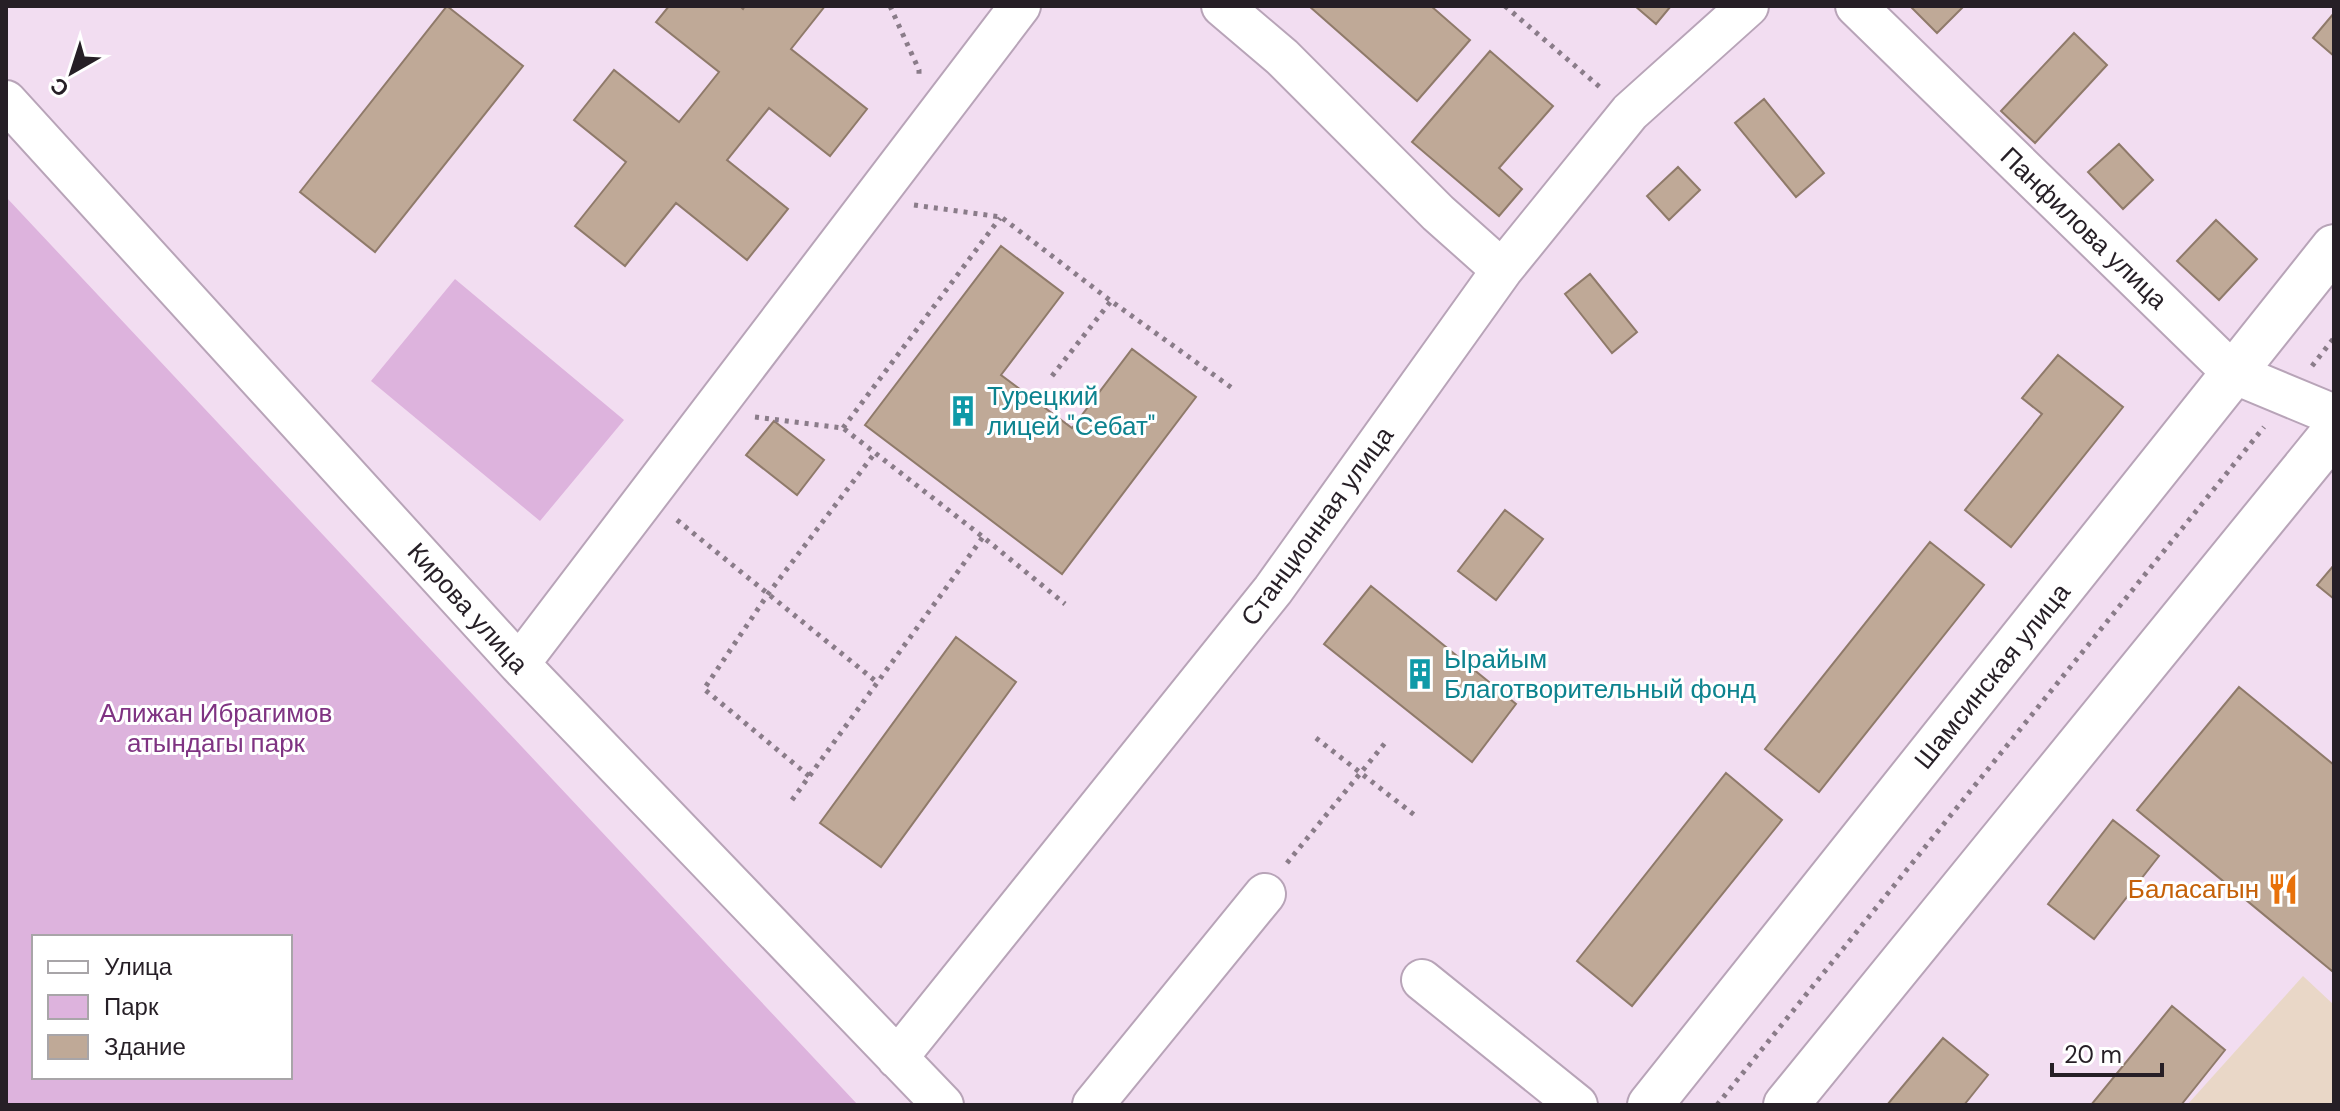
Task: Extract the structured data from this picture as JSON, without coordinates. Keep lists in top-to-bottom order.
{
  "streets": {
    "main road": ["Шамсинская улица"],
    "street": ["Панфилова улица", "Станционная улица", "Кирова улица"]
  },
  "crossings": [
    ["Панфилова улица", "Шамсинская улица"],
    ["Станционная улица", "Кирова улица"]
  ],
  "parks": ["Алижан Ибрагимов атындагы парк"],
  "places": {
    "building": ["Турецкий лицей \"Себат\"", "Ырайым Благотворительный фонд"],
    "restaurant": ["Баласагын"]
  },
  "legend": ["Улица", "Парк", "Здание"],
  "scale_bar": "20 m",
  "north": "bottom left"
}
